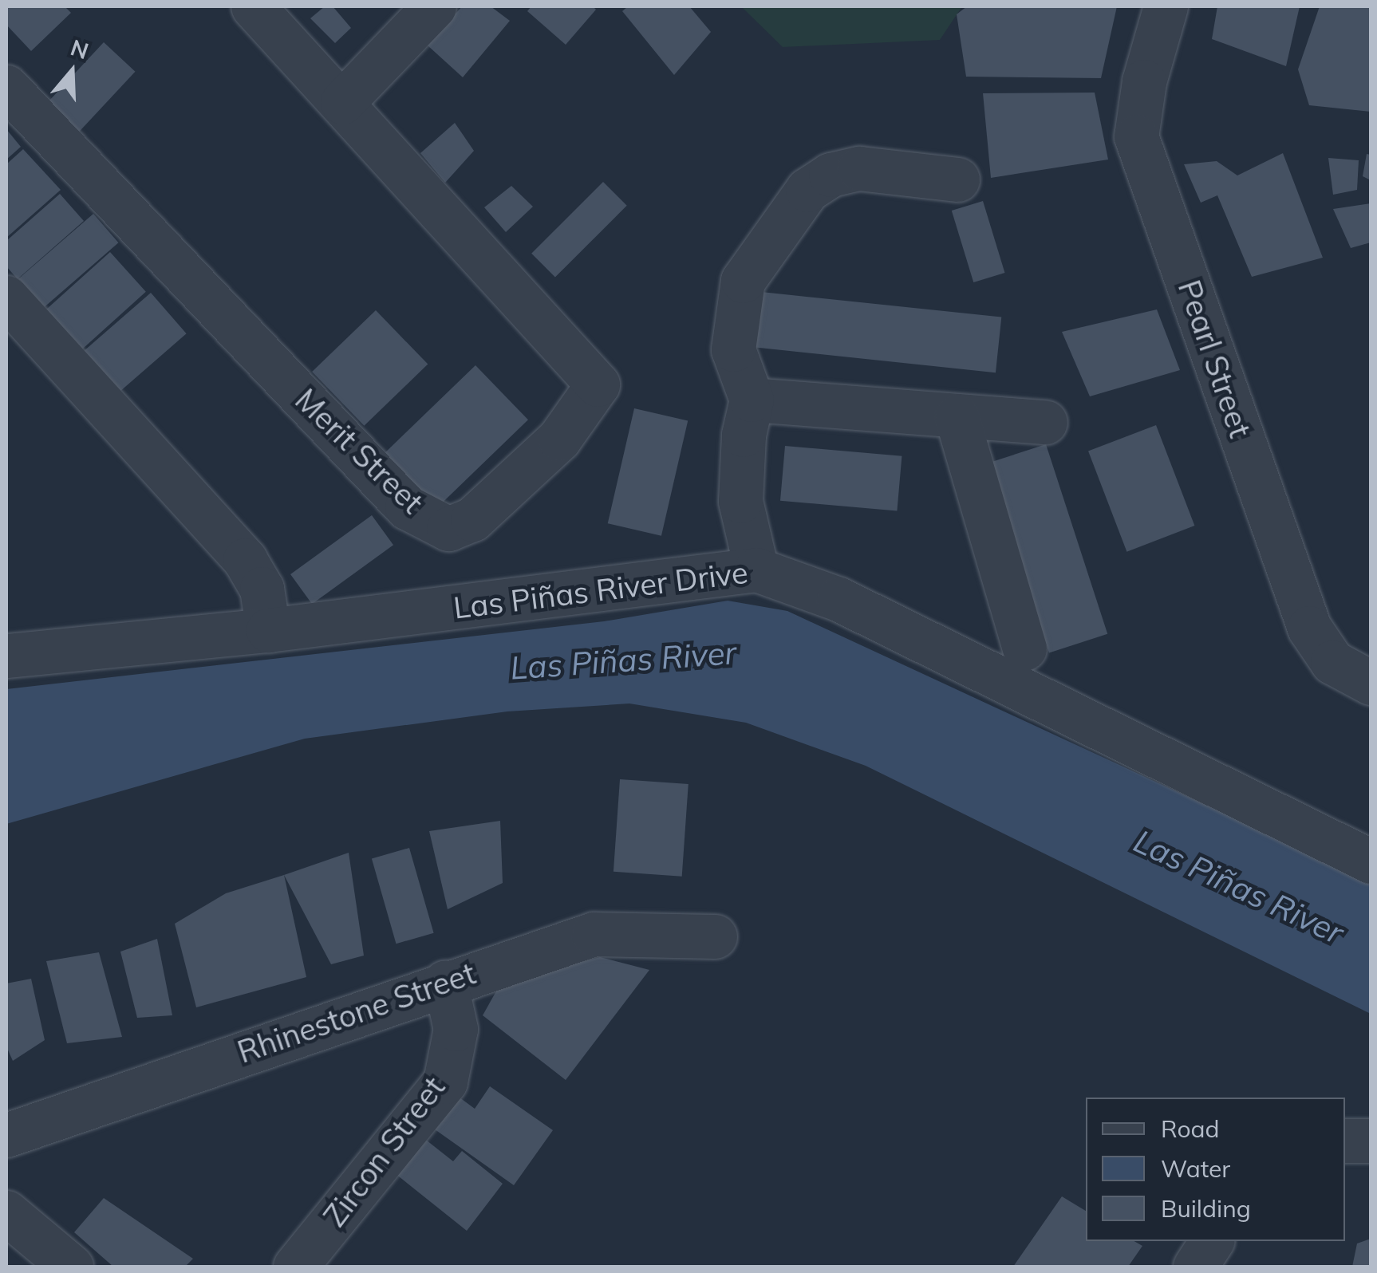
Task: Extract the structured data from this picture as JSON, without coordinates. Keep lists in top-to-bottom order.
{
  "streets": {
    "street": [
      "Pearl Street",
      "Merit Street",
      "Las Piñas River Drive",
      "Rhinestone Street",
      "Zircon Street"
    ]
  },
  "crossings": [
    ["Rhinestone Street", "Zircon Street"]
  ],
  "water": ["Las Piñas River"],
  "legend": ["Road", "Water", "Building"],
  "north": "top"
}
